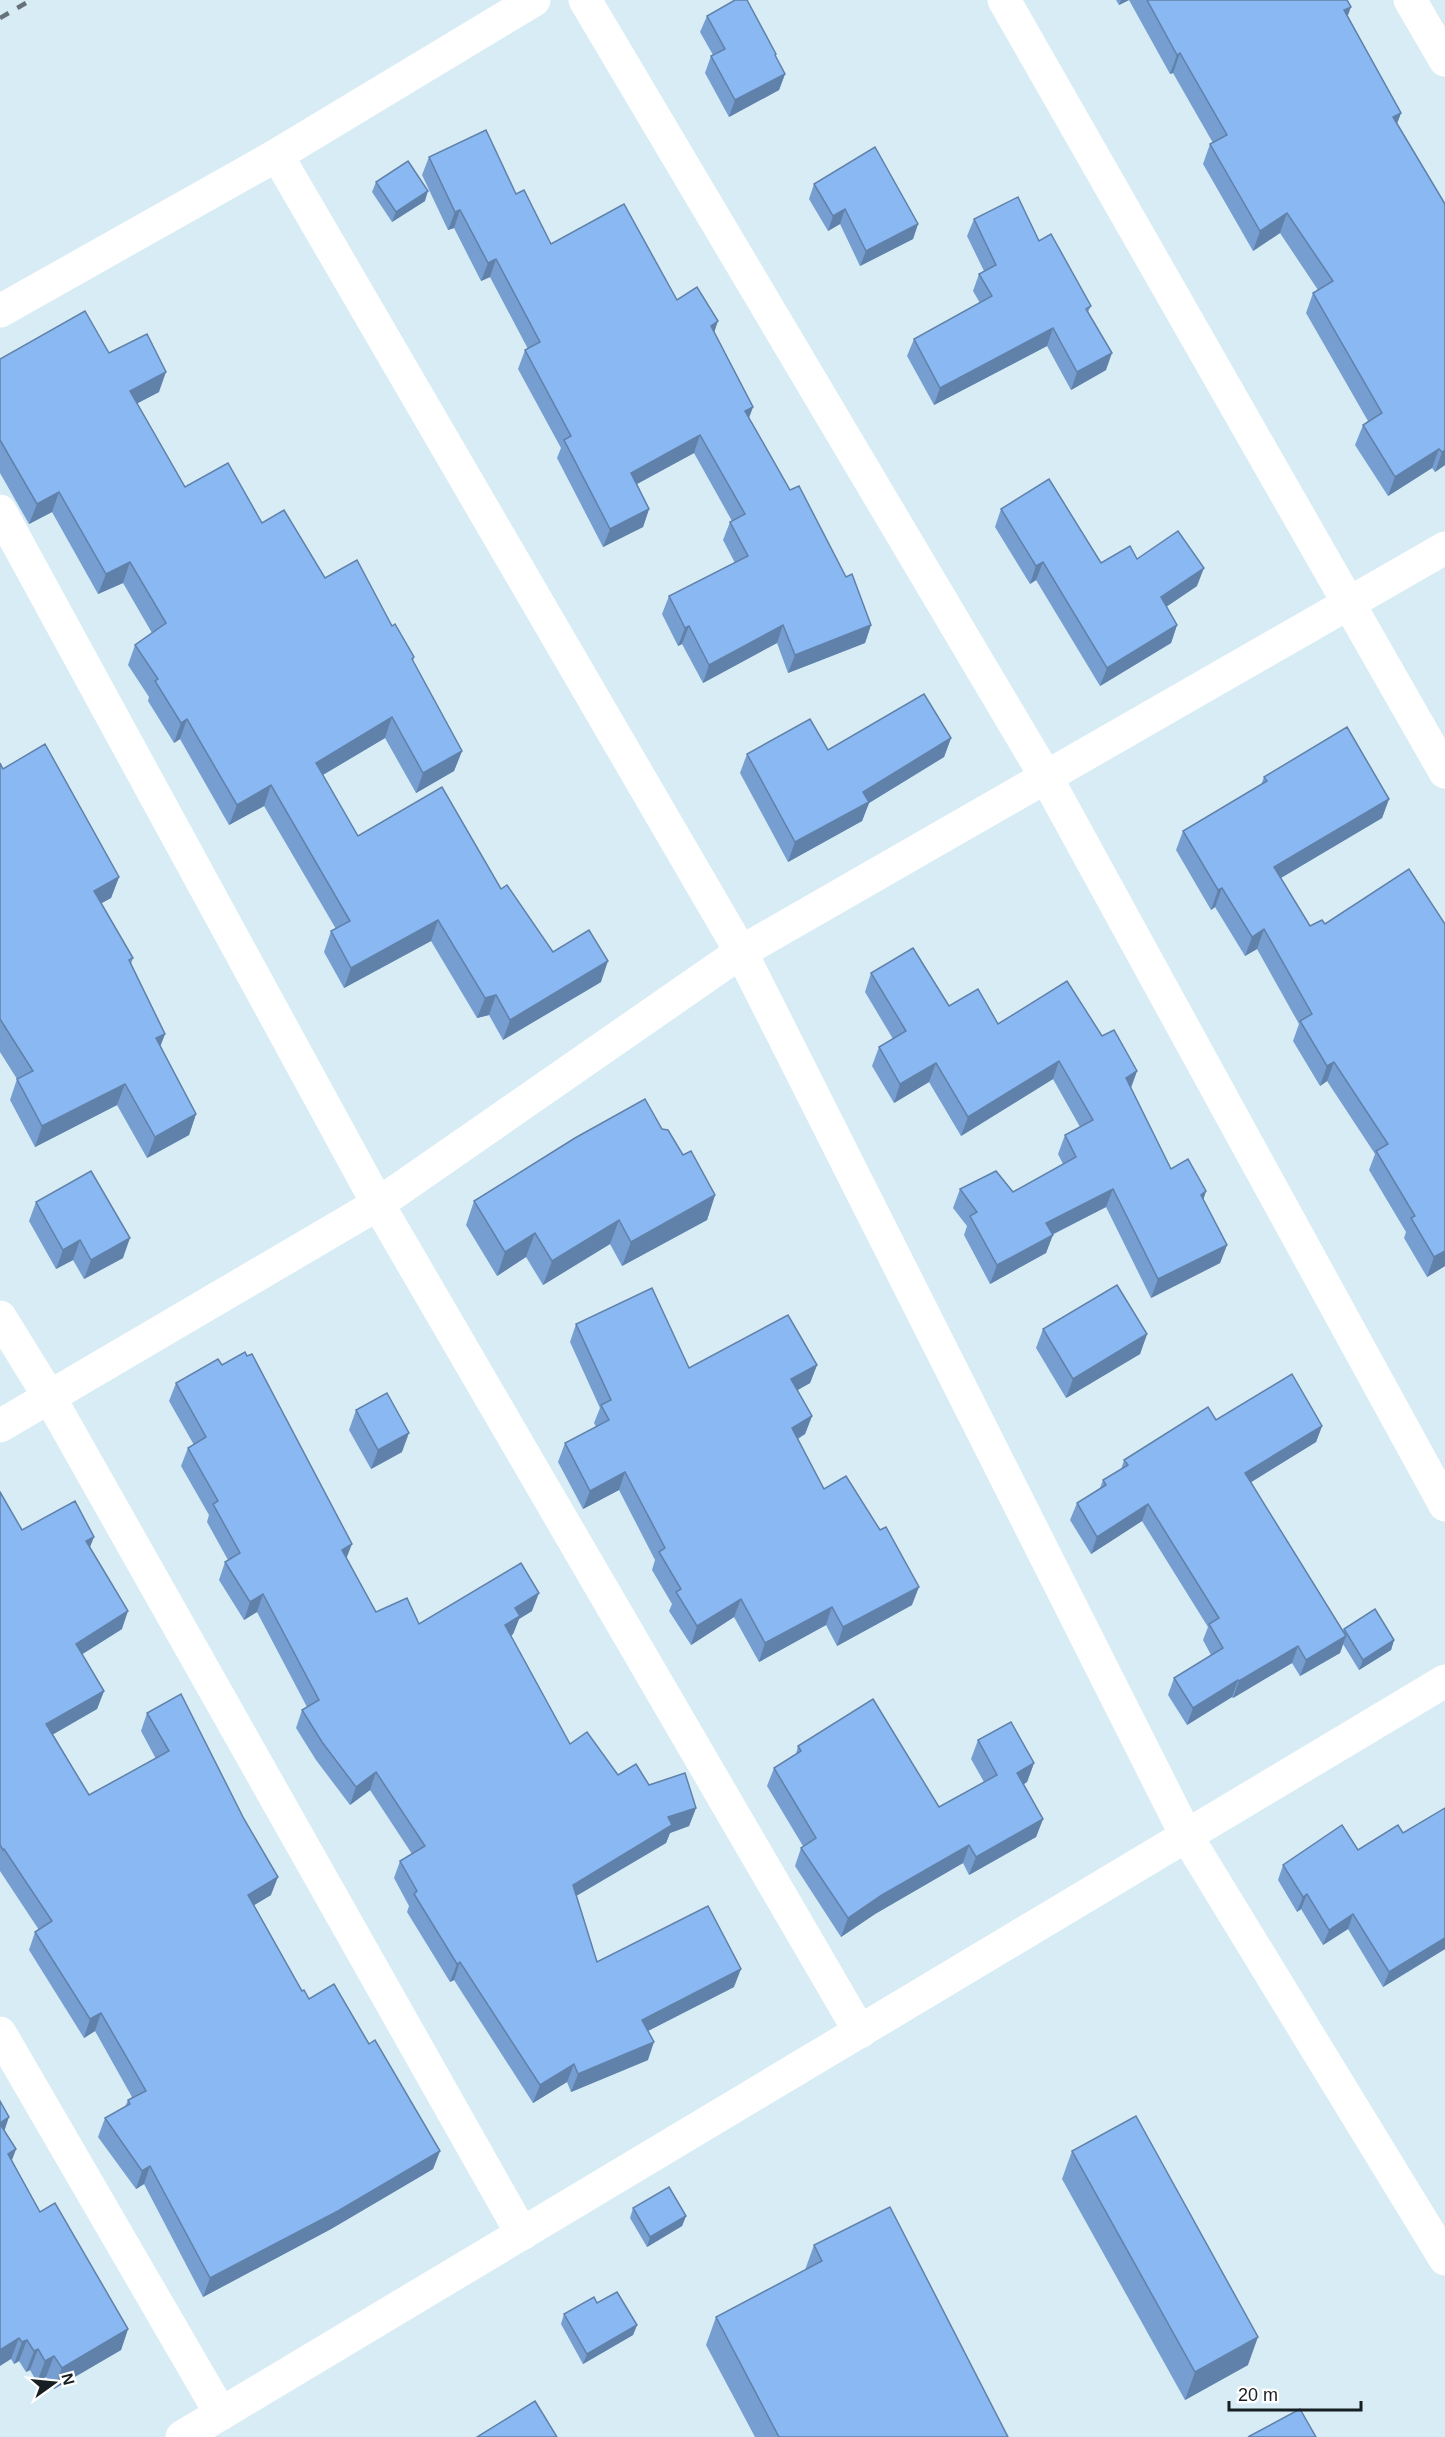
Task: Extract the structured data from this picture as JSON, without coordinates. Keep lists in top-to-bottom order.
{
  "scale_bar": "20 m",
  "north": "right"
}
